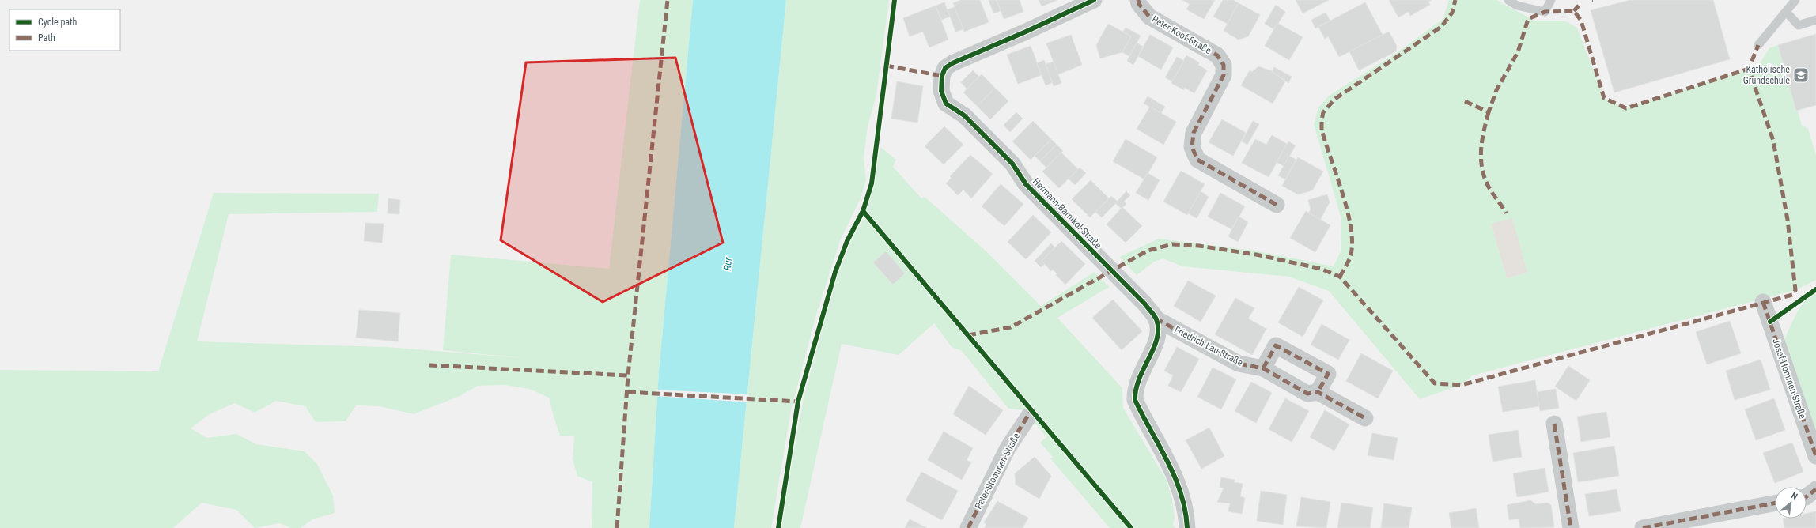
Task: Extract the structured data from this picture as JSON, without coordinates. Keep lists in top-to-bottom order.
{
  "streets": {
    "street": [
      "Peter-Koof-Straße",
      "Hermann-Barnikol-Straße",
      "Friedrich-Lau-Straße",
      "Josef-Hommen-Straße",
      "Peter-Stommen-Straße"
    ]
  },
  "crossings": [
    ["Hermann-Barnikol-Straße", "Friedrich-Lau-Straße"]
  ],
  "water": ["Rur"],
  "places": {
    "school or university": ["Katholische Grundschule"]
  },
  "legend": ["Cycle path", "Path"],
  "north": "top right"
}
